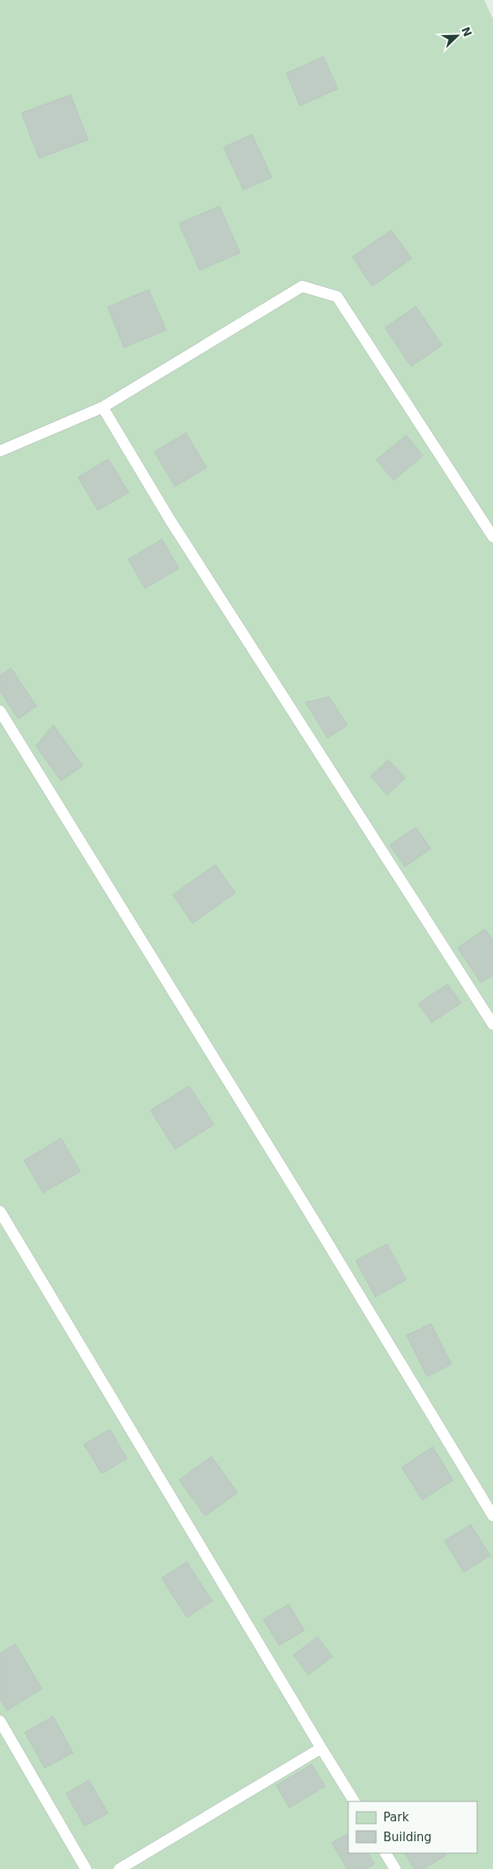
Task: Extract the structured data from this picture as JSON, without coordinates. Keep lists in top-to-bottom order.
{
  "legend": ["Park", "Building"],
  "north": "top right"
}
